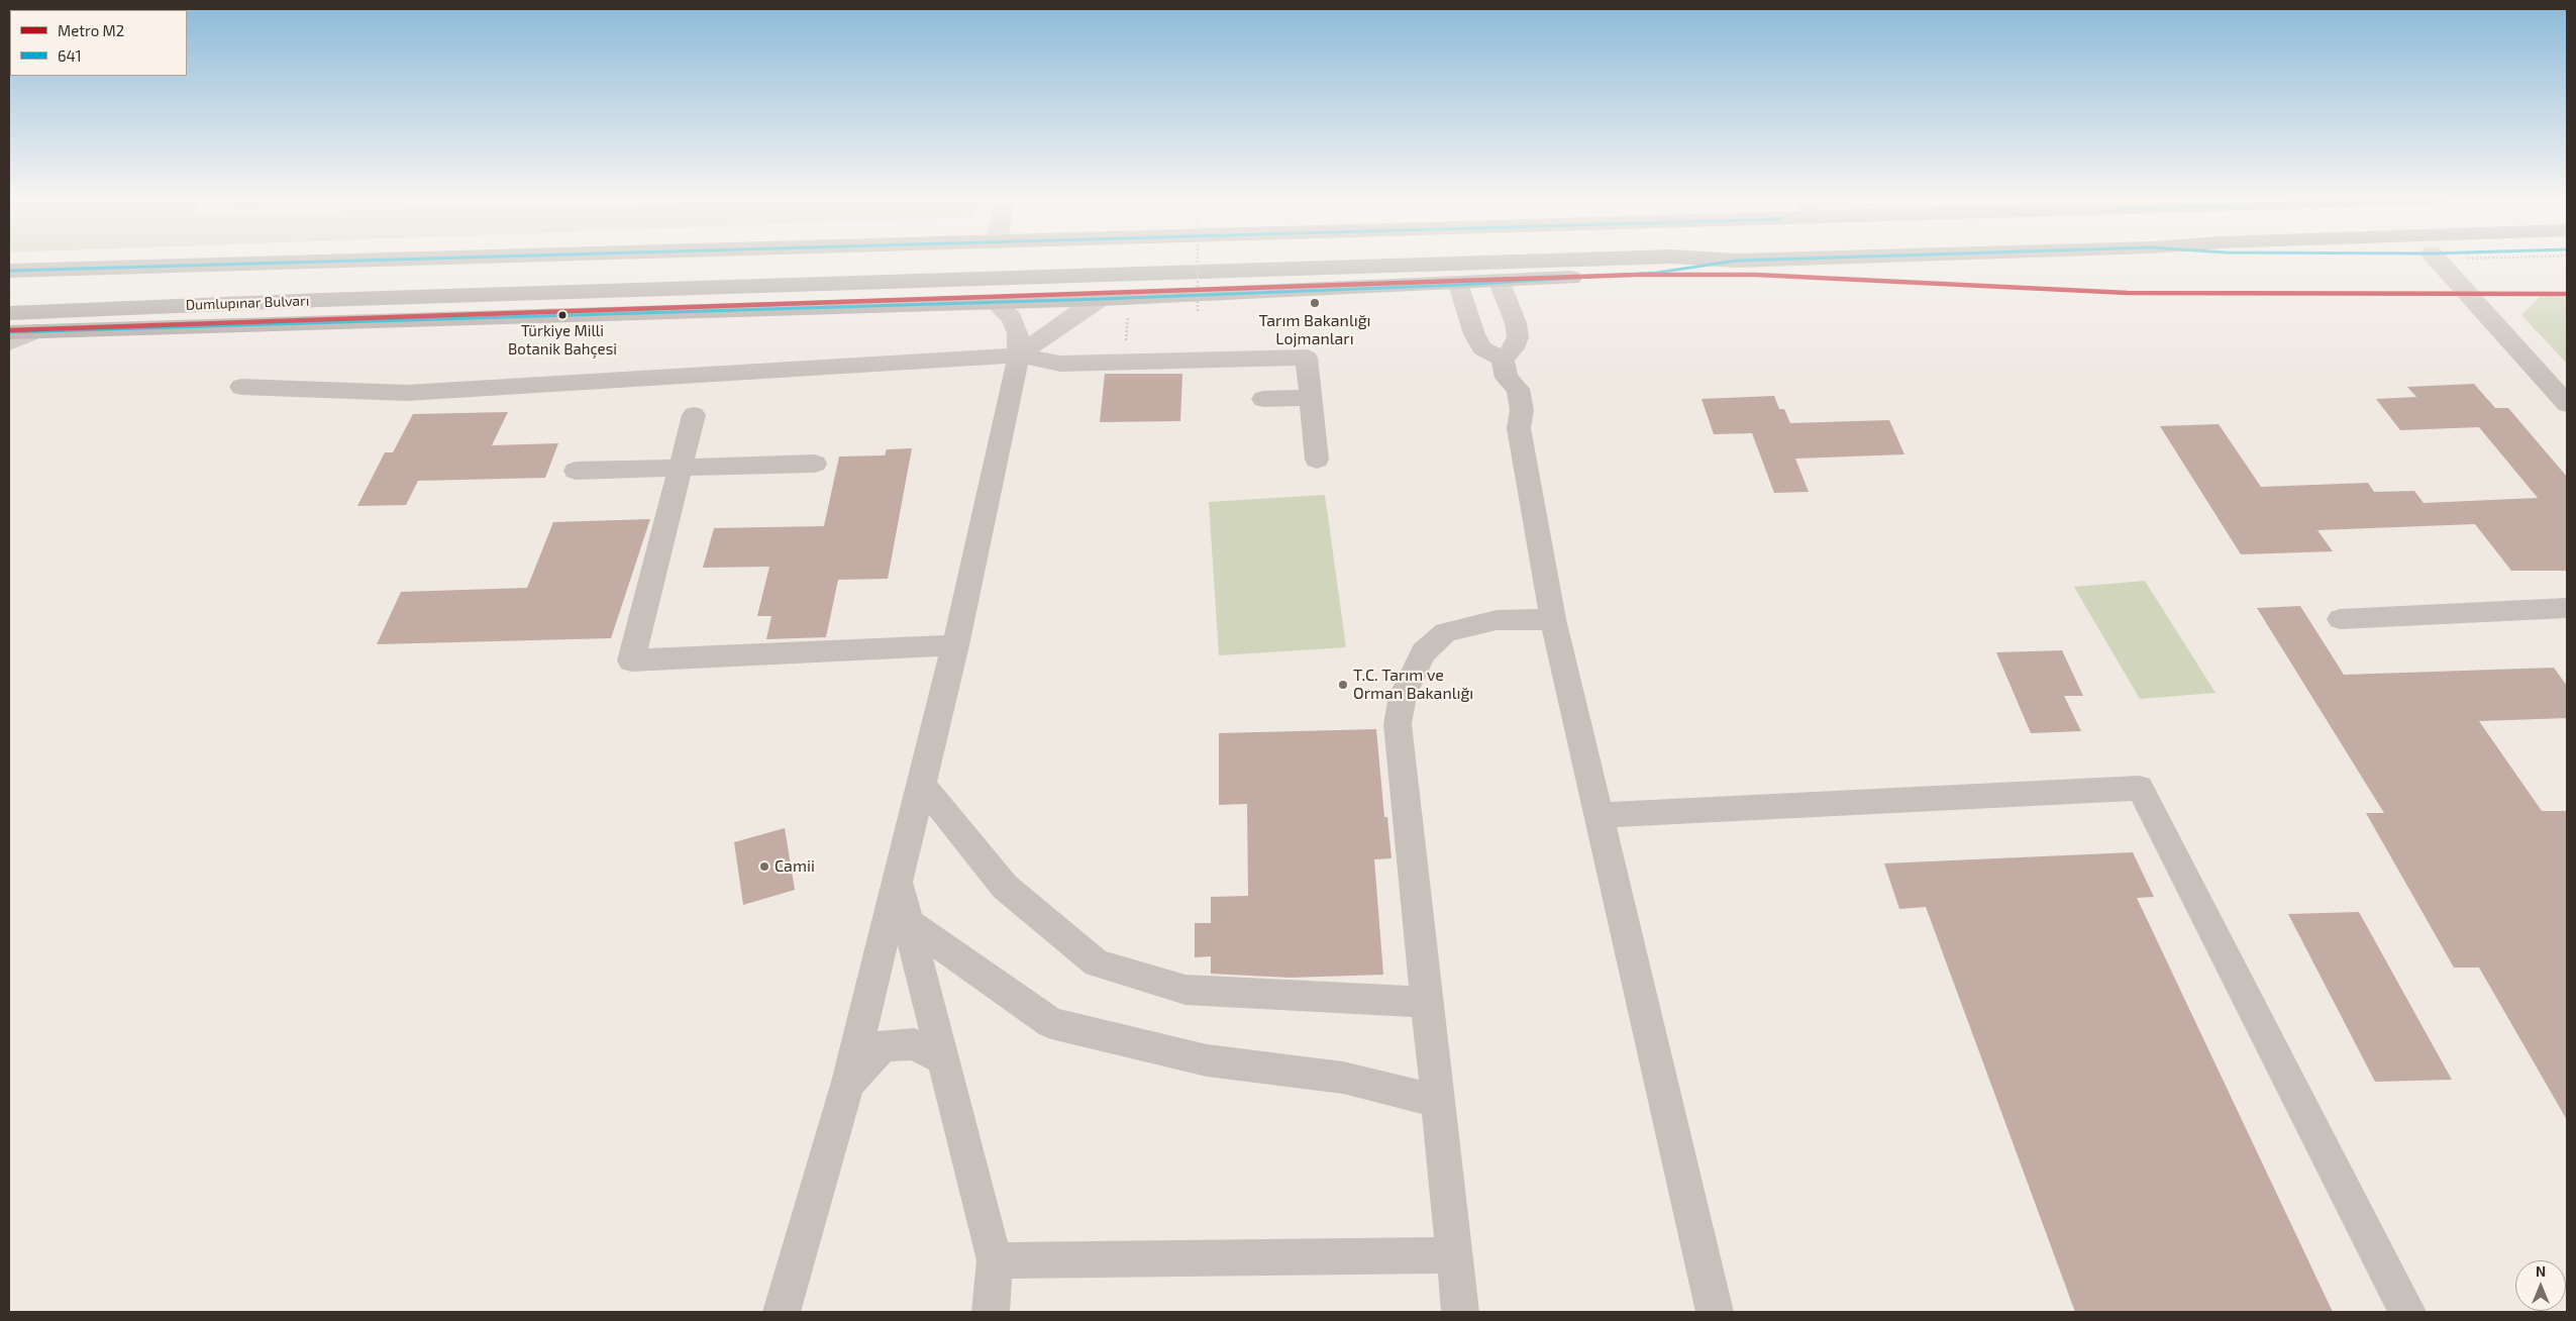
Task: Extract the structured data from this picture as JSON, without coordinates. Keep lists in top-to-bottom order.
{
  "streets": {
    "highway": ["Dumlupınar Bulvarı"]
  },
  "places": [
    "Tarım Bakanlığı Lojmanları",
    "Türkiye Milli Botanik Bahçesi",
    "T.C. Tarım ve Orman Bakanlığı",
    "Camii"
  ],
  "lines": ["transit line 641", "metro line M2"],
  "legend": ["Metro M2", "641"],
  "north": "top"
}
